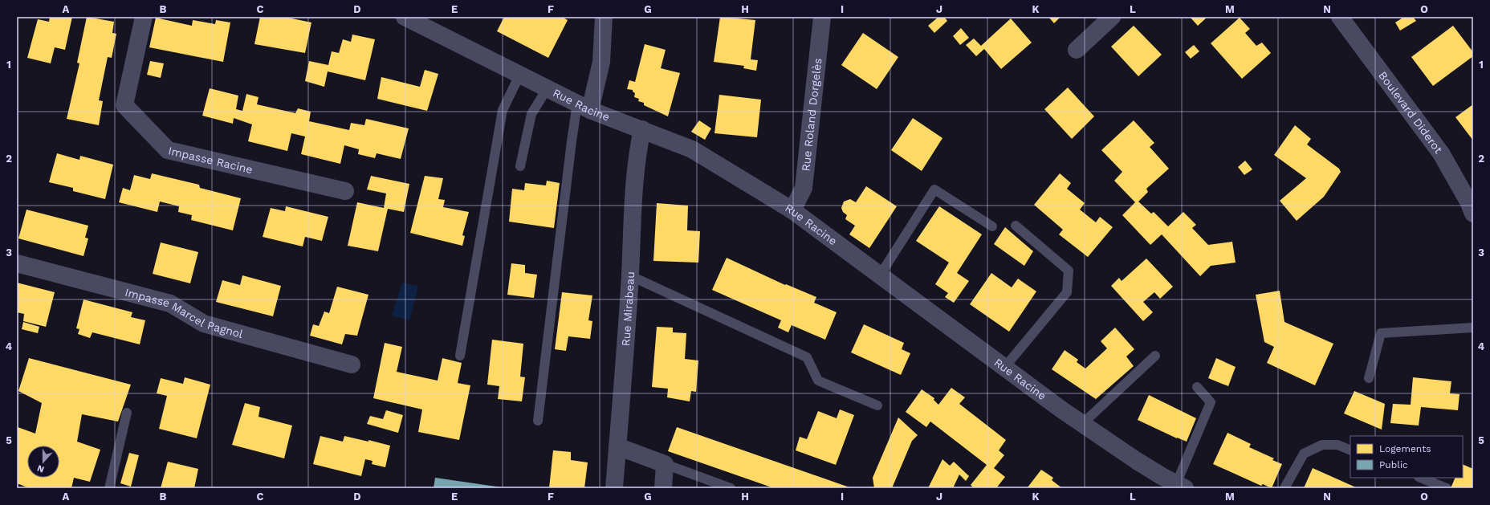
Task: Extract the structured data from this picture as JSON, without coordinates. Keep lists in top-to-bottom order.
{
  "streets": {
    "street": [
      "Rue Racine",
      "Boulevard Diderot",
      "Rue Roland Dorgelès",
      "Impasse Racine",
      "Rue Mirabeau",
      "Impasse Marcel Pagnol"
    ]
  },
  "crossings": [
    ["Rue Racine", "Rue Roland Dorgelès"],
    ["Rue Racine", "Rue Mirabeau"]
  ],
  "legend": ["Logements", "Public"],
  "north": "bottom",
  "grid": {
    "columns": [
      "A",
      "B",
      "C",
      "D",
      "E",
      "F",
      "G",
      "H",
      "I",
      "J",
      "K",
      "L",
      "M",
      "N",
      "O"
    ],
    "rows": [
      "1",
      "2",
      "3",
      "4",
      "5"
    ]
  }
}
